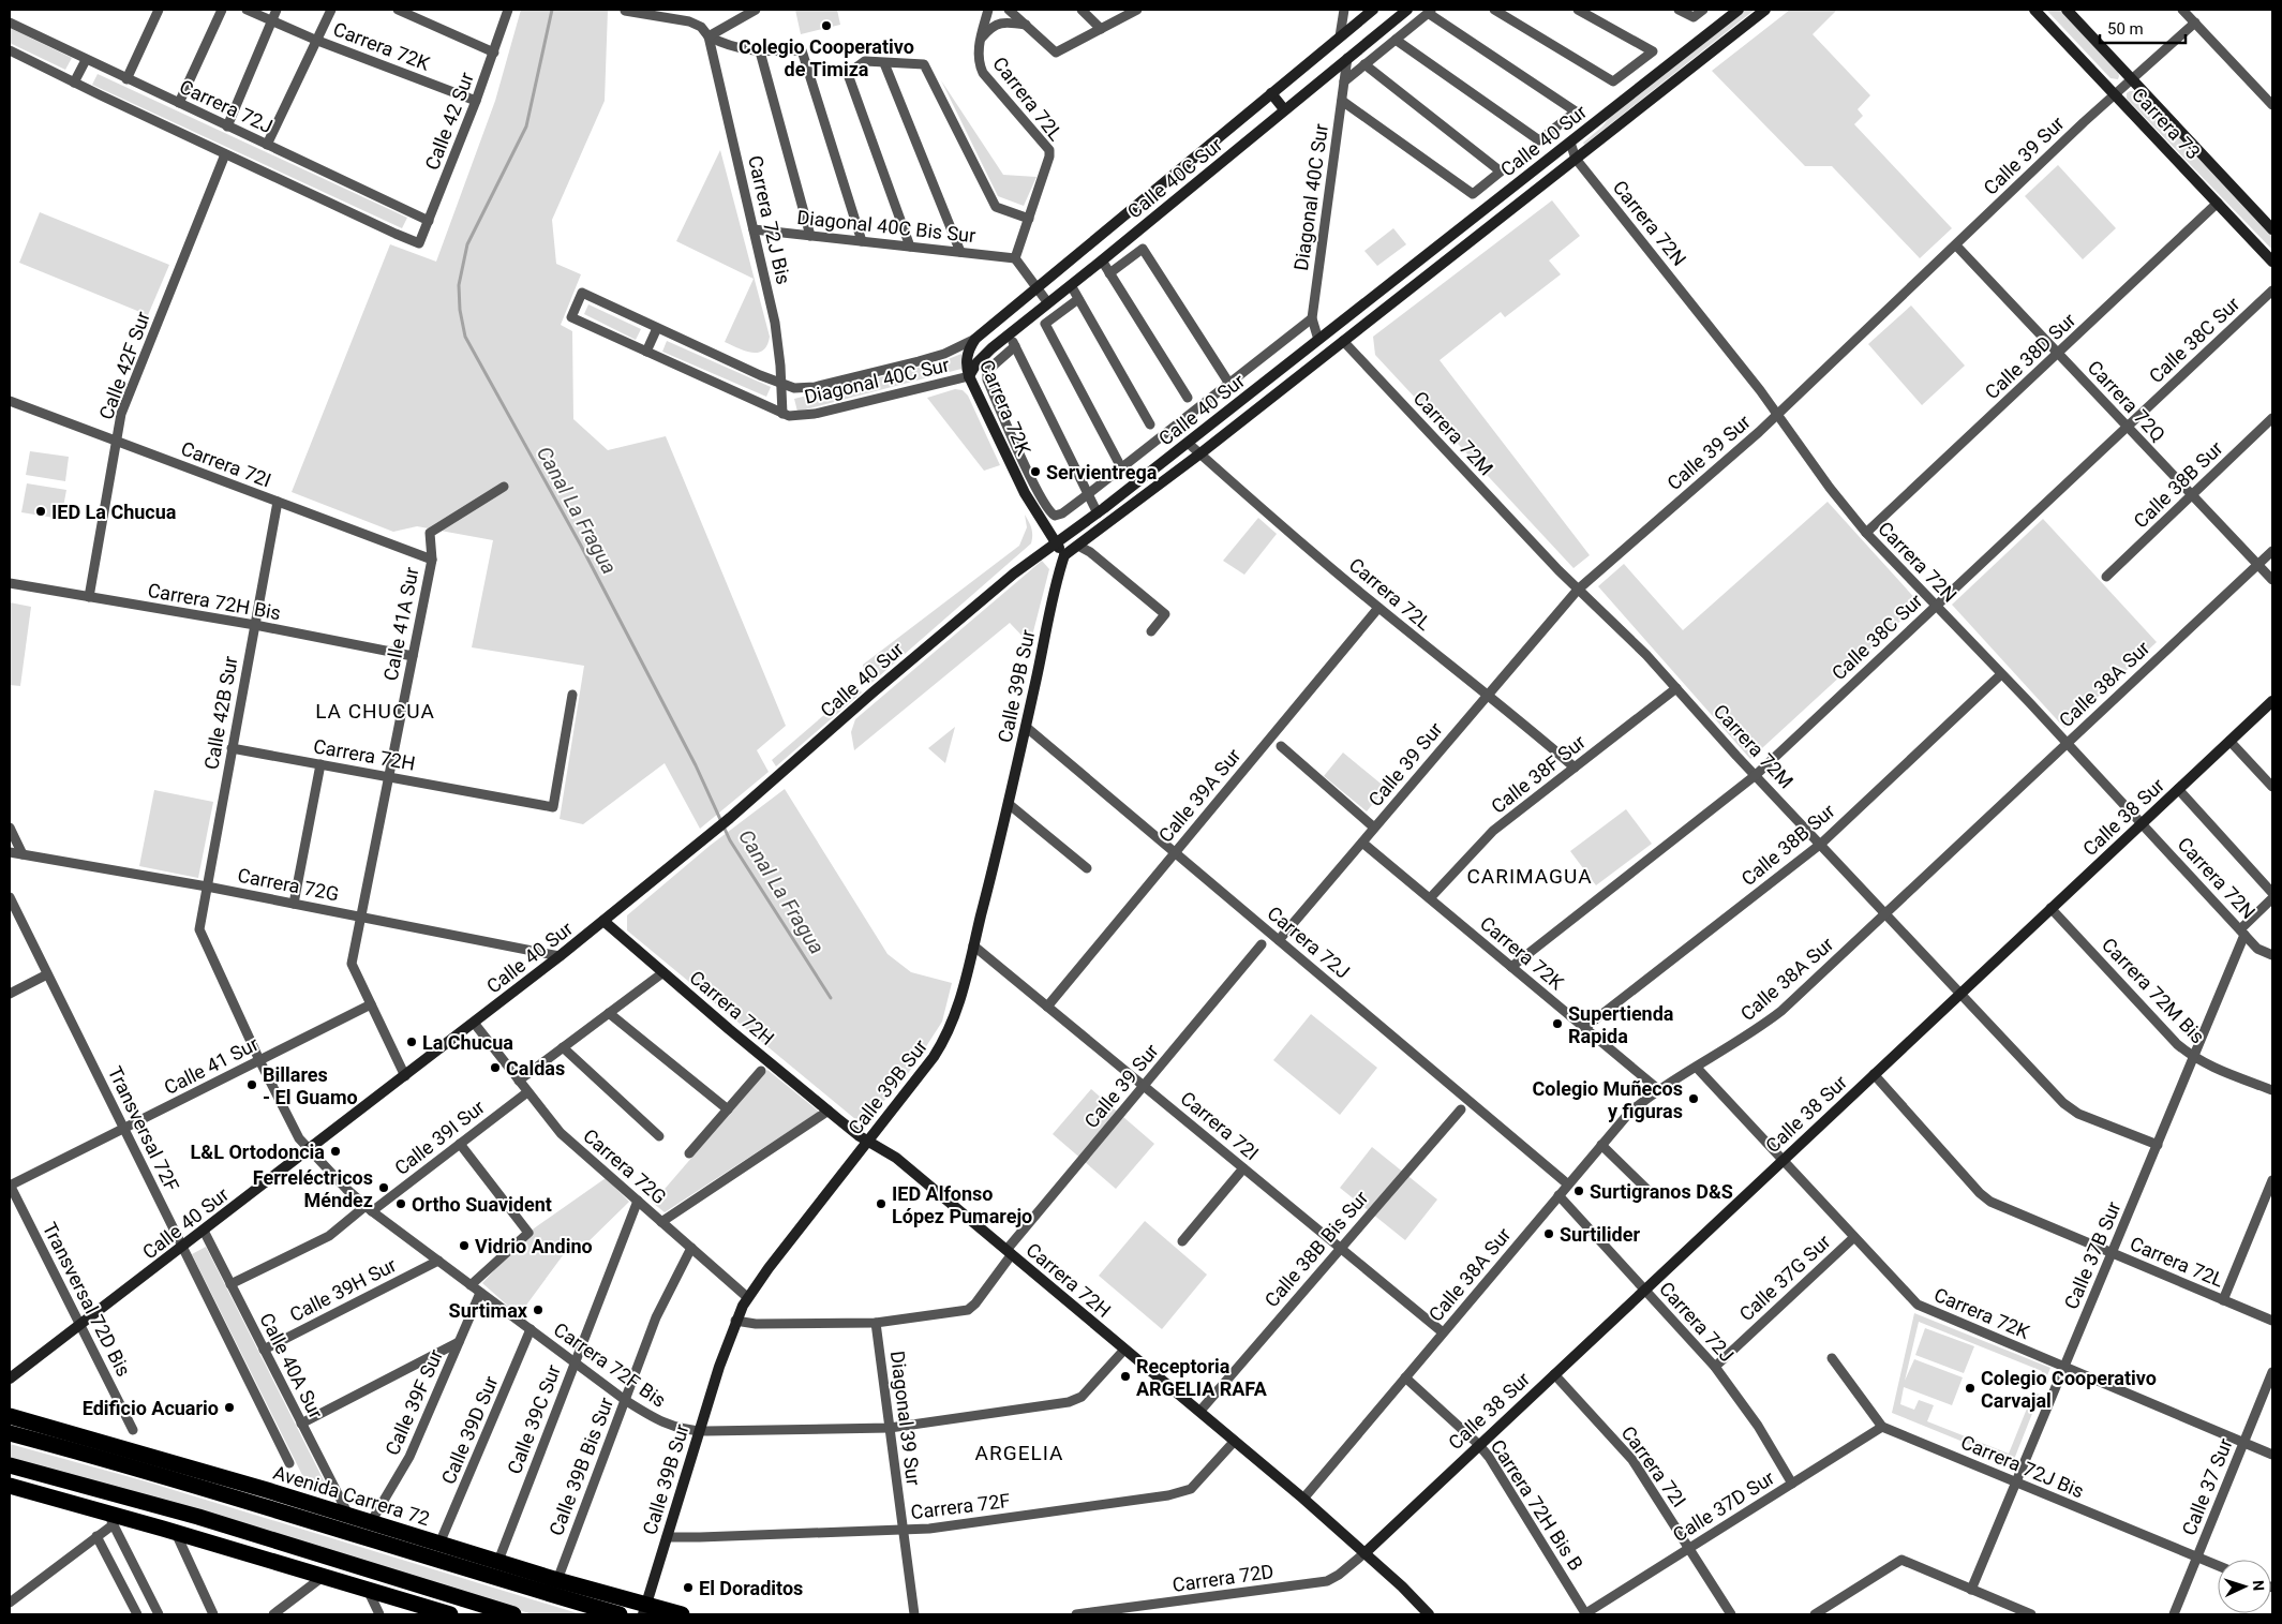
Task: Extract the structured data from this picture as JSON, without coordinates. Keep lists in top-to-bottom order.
{
  "streets": {
    "highway": ["Avenida Carrera 72"],
    "street": [
      "Carrera 72K",
      "Carrera 72L",
      "Carrera 72J",
      "Calle 42 Sur",
      "Carrera 73",
      "Calle 40 Sur",
      "Calle 39 Sur",
      "Calle 40C Sur",
      "Diagonal 40C Sur",
      "Carrera 72J Bis",
      "Carrera 72N",
      "Diagonal 40C Bis Sur",
      "Calle 38C Sur",
      "Calle 38D Sur",
      "Calle 42F Sur",
      "Carrera 72Q",
      "Carrera 72M",
      "Carrera 72I",
      "Calle 38B Sur",
      "Carrera 72H Bis",
      "Calle 41A Sur",
      "Calle 38A Sur",
      "Calle 39B Sur",
      "Calle 42B Sur",
      "Carrera 72H",
      "Calle 38F Sur",
      "Calle 39A Sur",
      "Calle 38 Sur",
      "Carrera 72G",
      "Carrera 72M Bis",
      "Calle 41 Sur",
      "Transversal 72F",
      "Calle 39I Sur",
      "Calle 38B Bis Sur",
      "Calle 37B Sur",
      "Calle 37G Sur",
      "Calle 39H Sur",
      "Transversal 72D Bis",
      "Carrera 72F Bis",
      "Calle 40A Sur",
      "Calle 39F Sur",
      "Diagonal 39 Sur",
      "Calle 39C Sur",
      "Calle 39D Sur",
      "Calle 39B Bis Sur",
      "Calle 37 Sur",
      "Carrera 72H Bis B",
      "Carrera 72F",
      "Calle 37D Sur",
      "Carrera 72D"
    ]
  },
  "crossings": [
    ["Carrera 72K", "Calle 42 Sur"],
    ["Carrera 72K", "Calle 40 Sur"],
    ["Carrera 72K", "Calle 39 Sur"],
    ["Carrera 72K", "Calle 40C Sur"],
    ["Carrera 72K", "Diagonal 40C Sur"],
    ["Carrera 72K", "Calle 38C Sur"],
    ["Carrera 72K", "Calle 38B Sur"],
    ["Carrera 72K", "Calle 38A Sur"],
    ["Carrera 72K", "Calle 38F Sur"],
    ["Carrera 72K", "Calle 38 Sur"],
    ["Carrera 72K", "Calle 37B Sur"],
    ["Carrera 72K", "Calle 37G Sur"],
    ["Carrera 72K", "Calle 37 Sur"],
    ["Carrera 72L", "Calle 40 Sur"],
    ["Carrera 72L", "Calle 39 Sur"],
    ["Carrera 72L", "Calle 38F Sur"],
    ["Carrera 72L", "Calle 39A Sur"],
    ["Carrera 72L", "Calle 38 Sur"],
    ["Carrera 72L", "Calle 37B Sur"],
    ["Carrera 72J", "Calle 42 Sur"],
    ["Carrera 72J", "Calle 39 Sur"],
    ["Carrera 72J", "Calle 38A Sur"],
    ["Carrera 72J", "Calle 39B Sur"],
    ["Carrera 72J", "Calle 39A Sur"],
    ["Carrera 72J", "Calle 38 Sur"],
    ["Carrera 72J", "Calle 37G Sur"],
    ["Carrera 72J", "Calle 37D Sur"],
    ["Calle 42 Sur", "Calle 42F Sur"],
    ["Carrera 73", "Calle 39 Sur"],
    ["Carrera 73", "Calle 38D Sur"],
    ["Calle 40 Sur", "Calle 40C Sur"],
    ["Calle 40 Sur", "Diagonal 40C Sur"],
    ["Calle 40 Sur", "Carrera 72N"],
    ["Calle 40 Sur", "Carrera 72M"],
    ["Calle 40 Sur", "Calle 39B Sur"],
    ["Calle 40 Sur", "Carrera 72H"],
    ["Calle 40 Sur", "Carrera 72G"],
    ["Calle 40 Sur", "Transversal 72F"],
    ["Calle 40 Sur", "Transversal 72D Bis"],
    ["Calle 40 Sur", "Carrera 72F Bis"],
    ["Calle 40 Sur", "Calle 40A Sur"],
    ["Calle 39 Sur", "Carrera 72N"],
    ["Calle 39 Sur", "Carrera 72Q"],
    ["Calle 39 Sur", "Carrera 72M"],
    ["Calle 39 Sur", "Carrera 72I"],
    ["Calle 39 Sur", "Carrera 72H"],
    ["Calle 39 Sur", "Diagonal 39 Sur"],
    ["Calle 40C Sur", "Diagonal 40C Sur"],
    ["Diagonal 40C Sur", "Carrera 72J Bis"],
    ["Carrera 72J Bis", "Diagonal 40C Bis Sur"],
    ["Carrera 72J Bis", "Calle 37B Sur"],
    ["Carrera 72J Bis", "Calle 37 Sur"],
    ["Carrera 72J Bis", "Calle 37D Sur"],
    ["Carrera 72N", "Calle 38C Sur"],
    ["Carrera 72N", "Calle 38D Sur"],
    ["Carrera 72N", "Calle 38B Sur"],
    ["Carrera 72N", "Calle 38A Sur"],
    ["Carrera 72N", "Calle 38 Sur"],
    ["Carrera 72N", "Calle 37B Sur"],
    ["Calle 38C Sur", "Carrera 72Q"],
    ["Calle 38C Sur", "Carrera 72M"],
    ["Calle 38D Sur", "Carrera 72Q"],
    ["Calle 42F Sur", "Carrera 72I"],
    ["Calle 42F Sur", "Carrera 72H Bis"],
    ["Carrera 72Q", "Calle 38B Sur"],
    ["Carrera 72Q", "Calle 38A Sur"],
    ["Carrera 72M", "Calle 38B Sur"],
    ["Carrera 72M", "Calle 38A Sur"],
    ["Carrera 72M", "Calle 38F Sur"],
    ["Carrera 72M", "Calle 38 Sur"],
    ["Carrera 72M", "Calle 37B Sur"],
    ["Carrera 72I", "Calle 41A Sur"],
    ["Carrera 72I", "Calle 38A Sur"],
    ["Carrera 72I", "Calle 39B Sur"],
    ["Carrera 72I", "Calle 42B Sur"],
    ["Carrera 72I", "Calle 39A Sur"],
    ["Carrera 72I", "Calle 38 Sur"],
    ["Carrera 72I", "Calle 38B Bis Sur"],
    ["Carrera 72I", "Calle 37D Sur"],
    ["Carrera 72H Bis", "Calle 41A Sur"],
    ["Carrera 72H Bis", "Calle 42B Sur"],
    ["Calle 41A Sur", "Carrera 72H"],
    ["Calle 41A Sur", "Carrera 72G"],
    ["Calle 41A Sur", "Calle 41 Sur"],
    ["Calle 38A Sur", "Carrera 72H"],
    ["Calle 38A Sur", "Carrera 72H Bis B"],
    ["Calle 39B Sur", "Carrera 72H"],
    ["Calle 39B Sur", "Carrera 72G"],
    ["Calle 39B Sur", "Carrera 72F Bis"],
    ["Calle 39B Sur", "Avenida Carrera 72"],
    ["Calle 39B Sur", "Carrera 72F"],
    ["Calle 42B Sur", "Carrera 72H"],
    ["Calle 42B Sur", "Carrera 72G"],
    ["Calle 42B Sur", "Carrera 72F Bis"],
    ["Carrera 72H", "Calle 38 Sur"],
    ["Carrera 72H", "Calle 38B Bis Sur"],
    ["Carrera 72H", "Carrera 72F Bis"],
    ["Carrera 72H", "Carrera 72F"],
    ["Carrera 72H", "Carrera 72D"],
    ["Calle 38 Sur", "Carrera 72M Bis"],
    ["Calle 38 Sur", "Carrera 72H Bis B"],
    ["Calle 38 Sur", "Carrera 72D"],
    ["Carrera 72G", "Calle 39I Sur"],
    ["Carrera 72G", "Calle 39C Sur"],
    ["Carrera 72G", "Calle 39B Bis Sur"],
    ["Carrera 72M Bis", "Calle 37B Sur"],
    ["Calle 41 Sur", "Transversal 72F"],
    ["Calle 41 Sur", "Transversal 72D Bis"],
    ["Calle 41 Sur", "Carrera 72F Bis"],
    ["Calle 39I Sur", "Carrera 72F Bis"],
    ["Calle 39I Sur", "Calle 40A Sur"],
    ["Calle 39H Sur", "Carrera 72F Bis"],
    ["Calle 39H Sur", "Calle 40A Sur"],
    ["Carrera 72F Bis", "Calle 39F Sur"],
    ["Carrera 72F Bis", "Diagonal 39 Sur"],
    ["Carrera 72F Bis", "Calle 39C Sur"],
    ["Carrera 72F Bis", "Calle 39D Sur"],
    ["Carrera 72F Bis", "Calle 39B Bis Sur"],
    ["Calle 40A Sur", "Avenida Carrera 72"],
    ["Calle 39F Sur", "Avenida Carrera 72"],
    ["Diagonal 39 Sur", "Carrera 72F"],
    ["Calle 39C Sur", "Avenida Carrera 72"],
    ["Calle 39D Sur", "Avenida Carrera 72"],
    ["Calle 39B Bis Sur", "Avenida Carrera 72"],
    ["Carrera 72H Bis B", "Calle 37D Sur"]
  ],
  "districts": ["LA CHUCUA", "CARIMAGUA", "ARGELIA"],
  "water": ["Canal La Fragua"],
  "places": [
    "Colegio Cooperativo de Timiza",
    "Servientrega",
    "IED La Chucua",
    "Supertienda Rapida",
    "La Chucua",
    "Caldas",
    "Billares - El Guamo",
    "Colegio Muñecos y figuras",
    "L&L Ortodoncia",
    "Ferreléctricos Méndez",
    "Surtigranos D&S",
    "Ortho Suavident",
    "IED Alfonso López Pumarejo",
    "Surtilider",
    "Vidrio Andino",
    "Surtimax",
    "Receptoria ARGELIA RAFA",
    "Colegio Cooperativo Carvajal",
    "Edificio Acuario",
    "El Doraditos"
  ],
  "scale_bar": "50 m",
  "north": "right"
}
